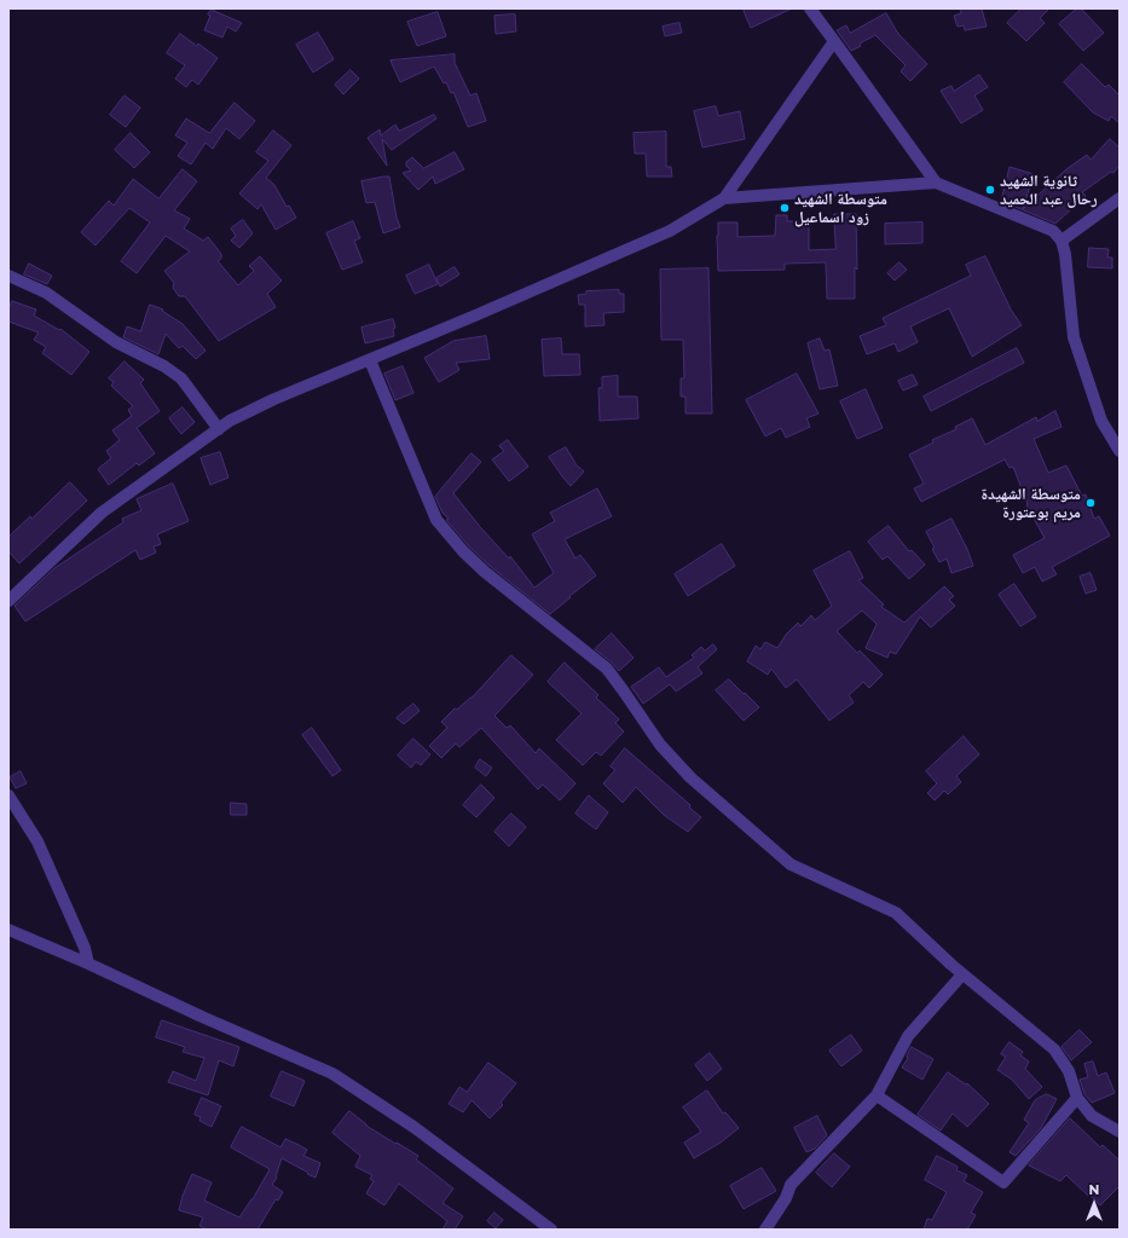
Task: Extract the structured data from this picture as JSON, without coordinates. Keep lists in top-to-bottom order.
{
  "places": ["ثانوية الشهيد رحال عبد الحميد", "متوسطة الشهيد زود اسماعيل", "متوسطة الشهيدة مريم بوعتورة"],
  "north": "top"
}
